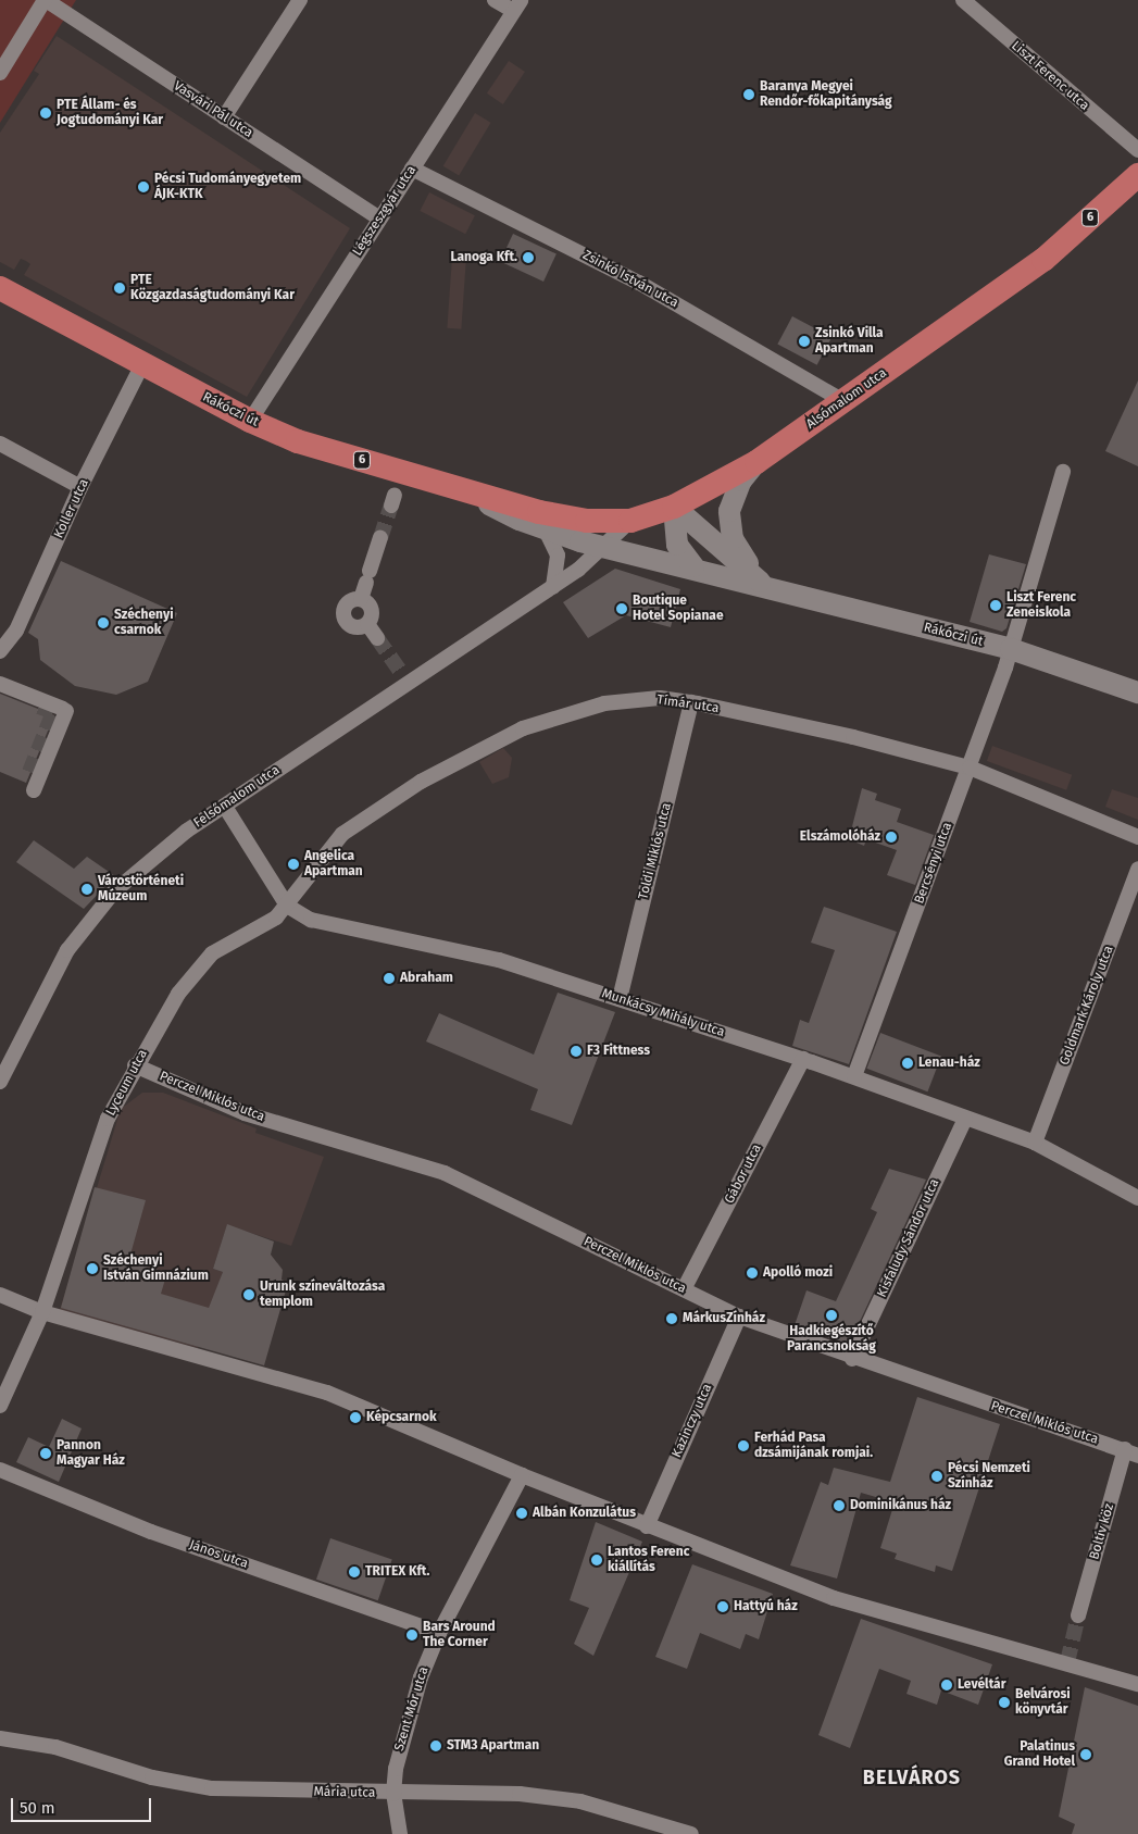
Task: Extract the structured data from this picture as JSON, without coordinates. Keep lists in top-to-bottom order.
{
  "streets": {
    "main road": ["6", "Alsómalom utca", "Rákóczi út"],
    "street": [
      "Liszt Ferenc utca",
      "Vasvári Pál utca",
      "Légszeszgyár utca",
      "Zsinkó István utca",
      "Koller utca",
      "Tímár utca",
      "Felsőmalom utca",
      "Toldi Miklós utca",
      "Bercsényi utca",
      "Goldmark Károly utca",
      "Munkácsy Mihály utca",
      "Lyceum utca",
      "Perczel Miklós utca",
      "Gábor utca",
      "Kisfaludy Sándor utca",
      "Kazinczy utca",
      "Boltív köz",
      "János utca",
      "Szent Mór utca",
      "Mária utca"
    ]
  },
  "crossings": [
    ["Vasvári Pál utca", "Légszeszgyár utca"],
    ["Légszeszgyár utca", "Zsinkó István utca"],
    ["Légszeszgyár utca", "Rákóczi út"],
    ["Zsinkó István utca", "Alsómalom utca"],
    ["Alsómalom utca", "Rákóczi út"],
    ["Rákóczi út", "Koller utca"],
    ["Rákóczi út", "Felsőmalom utca"],
    ["Rákóczi út", "Bercsényi utca"],
    ["Tímár utca", "Toldi Miklós utca"],
    ["Tímár utca", "Bercsényi utca"],
    ["Tímár utca", "Munkácsy Mihály utca"],
    ["Tímár utca", "Lyceum utca"],
    ["Felsőmalom utca", "Munkácsy Mihály utca"],
    ["Toldi Miklós utca", "Munkácsy Mihály utca"],
    ["Bercsényi utca", "Munkácsy Mihály utca"],
    ["Goldmark Károly utca", "Munkácsy Mihály utca"],
    ["Munkácsy Mihály utca", "Lyceum utca"],
    ["Munkácsy Mihály utca", "Gábor utca"],
    ["Munkácsy Mihály utca", "Kisfaludy Sándor utca"],
    ["Lyceum utca", "Perczel Miklós utca"],
    ["Perczel Miklós utca", "Gábor utca"],
    ["Perczel Miklós utca", "Kisfaludy Sándor utca"],
    ["Perczel Miklós utca", "Kazinczy utca"],
    ["Perczel Miklós utca", "Boltív köz"],
    ["János utca", "Szent Mór utca"],
    ["Szent Mór utca", "Mária utca"]
  ],
  "districts": ["BELVÁROS"],
  "places": [
    "Baranya Megyei Rendőr-főkapitányság",
    "PTE Állam- és Jogtudományi Kar",
    "Pécsi Tudományegyetem ÁJK-KTK",
    "Lanoga Kft.",
    "PTE Közgazdaságtudományi Kar",
    "Zsinkó Villa Apartman",
    "Liszt Ferenc Zeneiskola",
    "Boutique Hotel Sopianae",
    "Széchenyi csarnok",
    "Elszámolóház",
    "Angelica Apartman",
    "Várostörténeti Múzeum",
    "Abraham",
    "F3 Fittness",
    "Lenau-ház",
    "Széchenyi István Gimnázium",
    "Apolló mozi",
    "Urunk színeváltozása templom",
    "Hadkiegészítő Parancsnokság",
    "MárkusZínház",
    "Képcsarnok",
    "Ferhád Pasa dzsámijának romjai.",
    "Pannon Magyar Ház",
    "Pécsi Nemzeti Színház",
    "Dominikánus ház",
    "Albán Konzulátus",
    "Lantos Ferenc kiállítás",
    "TRITEX Kft.",
    "Hattyú ház",
    "Bars Around The Corner",
    "Levéltár",
    "Belvárosi könyvtár",
    "STM3 Apartman",
    "Palatinus Grand Hotel"
  ],
  "scale_bar": "50 m"
}
